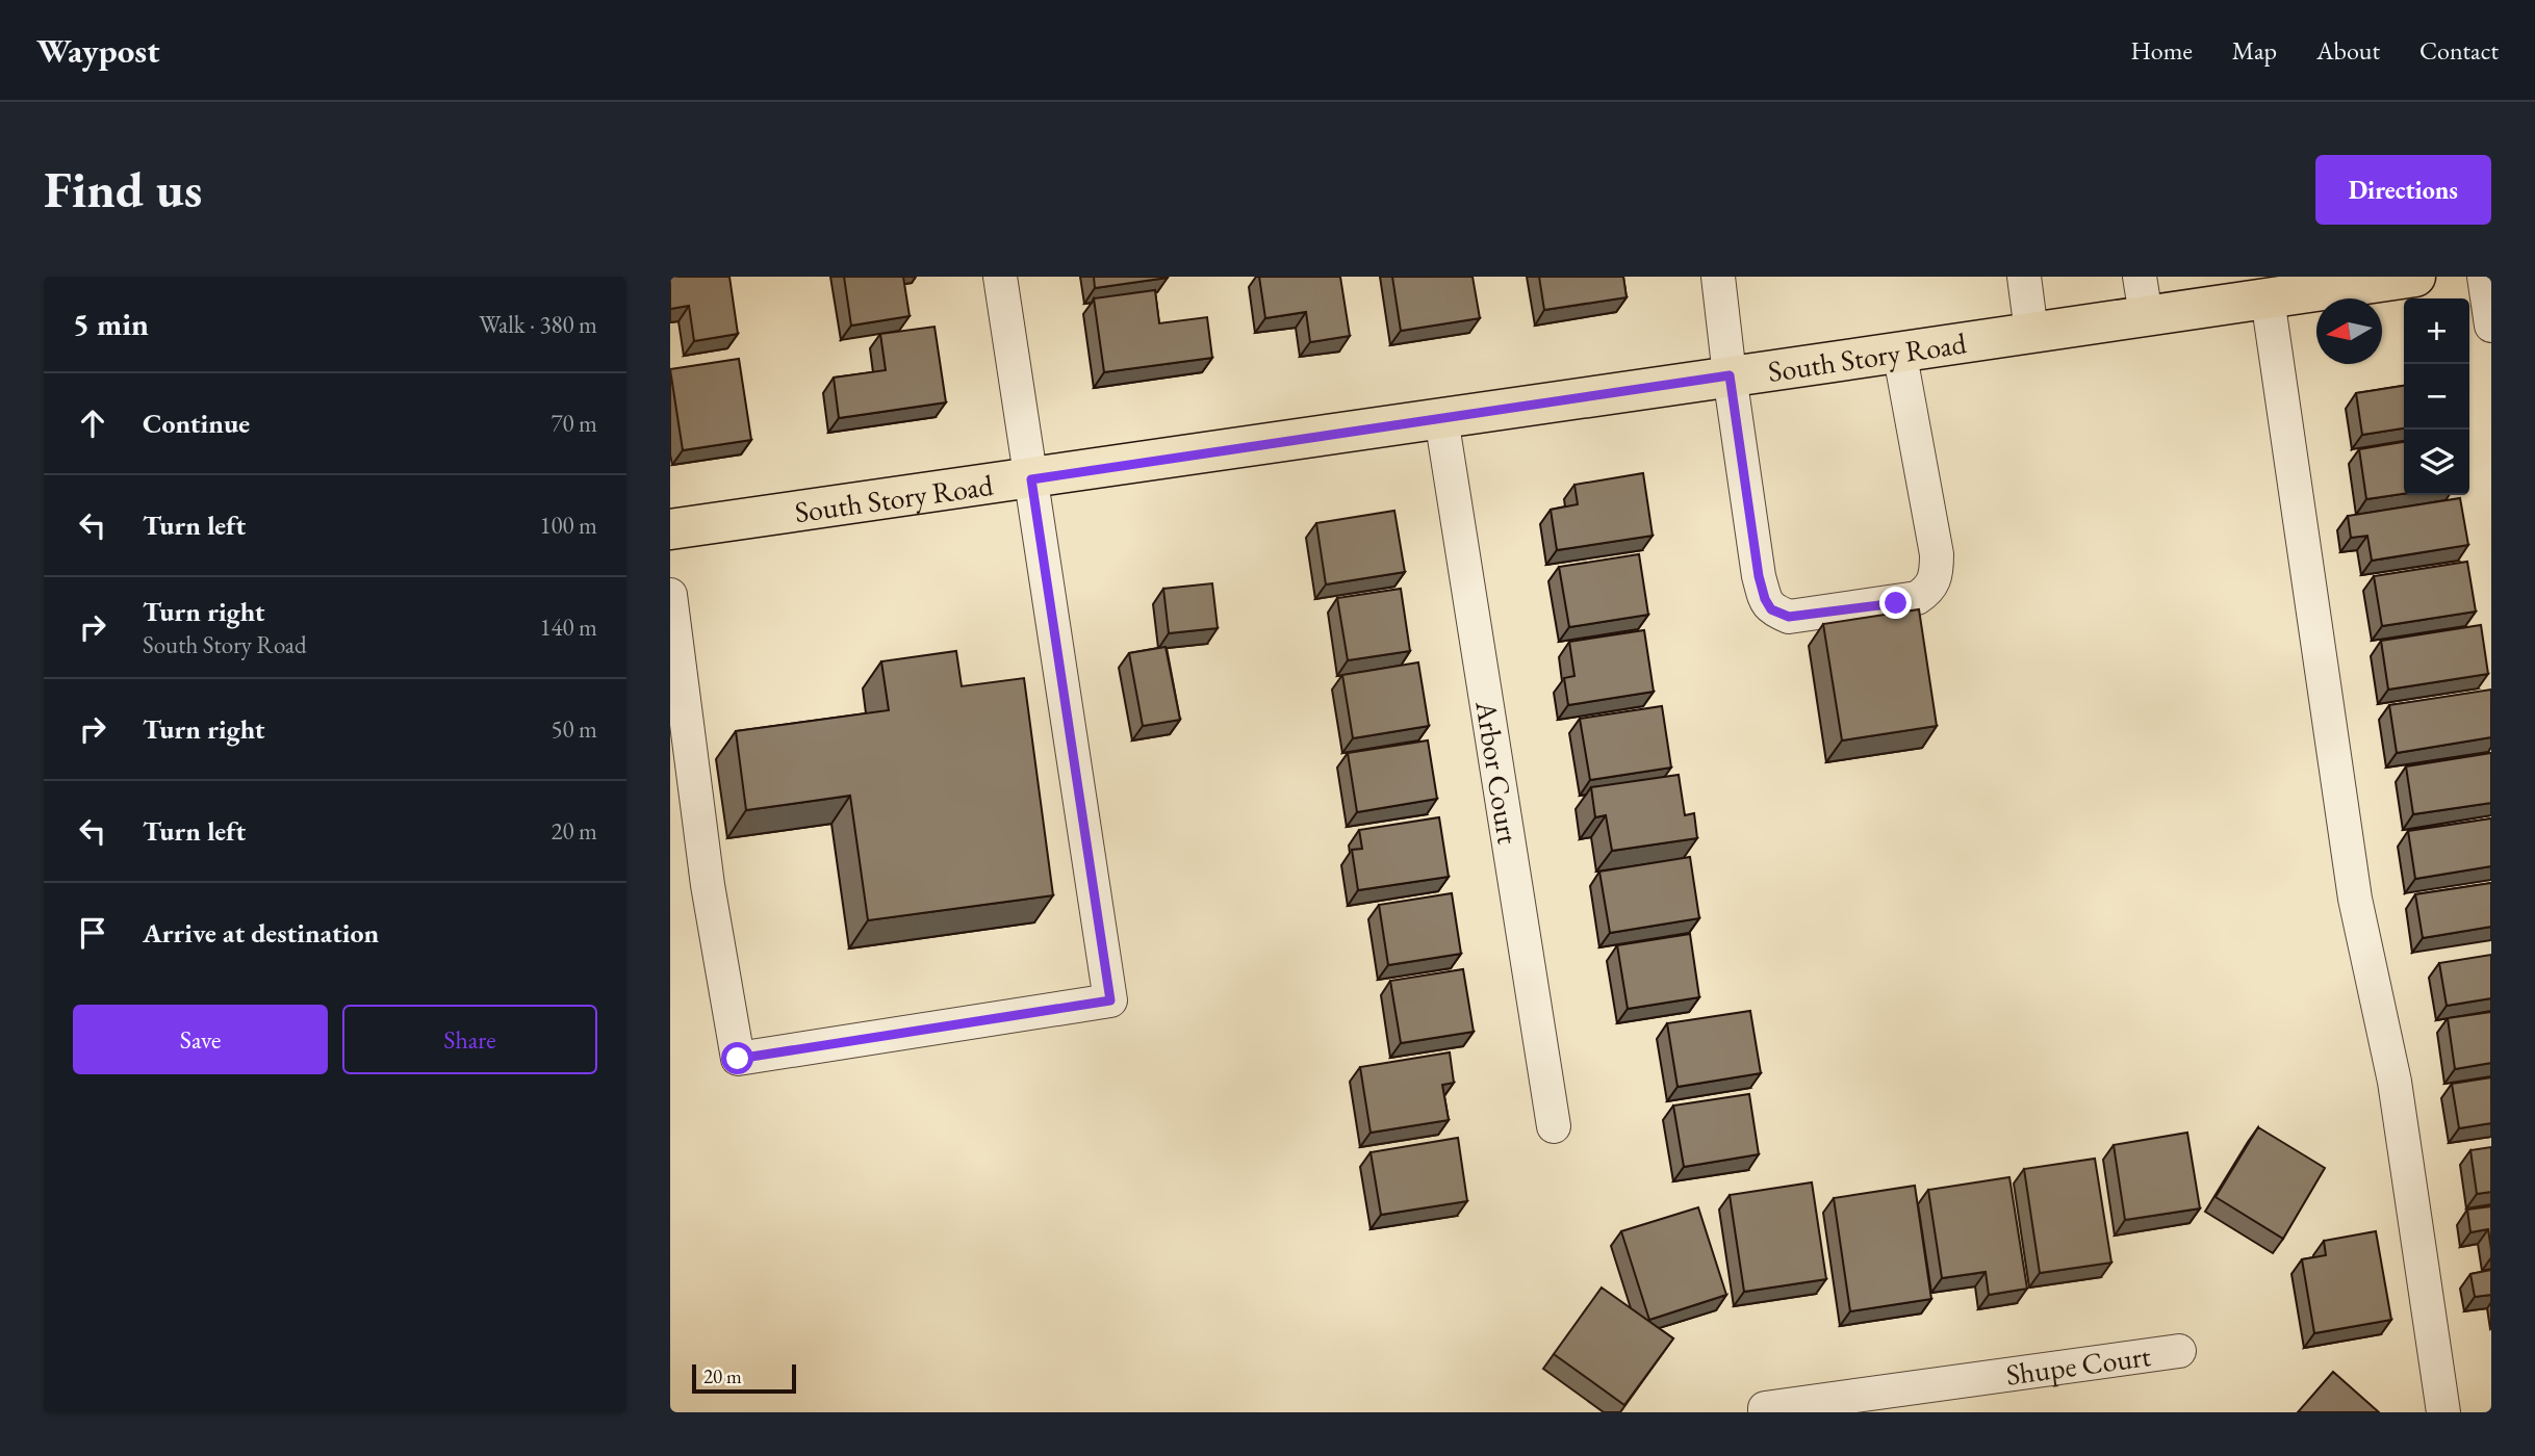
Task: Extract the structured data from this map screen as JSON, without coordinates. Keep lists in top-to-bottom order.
{
  "streets": {
    "main road": ["South Story Road"],
    "street": ["Arbor Court", "Shupe Court"]
  },
  "crossings": [
    ["South Story Road", "Arbor Court"]
  ],
  "scale_bar": "20 m",
  "north": "left",
  "page": {
    "header": "Waypost",
    "nav": [
      "Home",
      "Map",
      "About",
      "Contact"
    ],
    "buttons": [
      "Directions",
      ["Save", "Share"]
    ],
    "title": "Find us",
    "heading": ["5 min", "Walk · 380 m"],
    "map_buttons": ["+", "−"],
    "list": [
      ["Continue", "70 m"],
      ["Turn left", "100 m"],
      ["Turn right", "South Story Road", "140 m"],
      ["Turn right", "50 m"],
      ["Turn left", "20 m"],
      "Arrive at destination"
    ],
    "scale": "20 m"
  }
}
